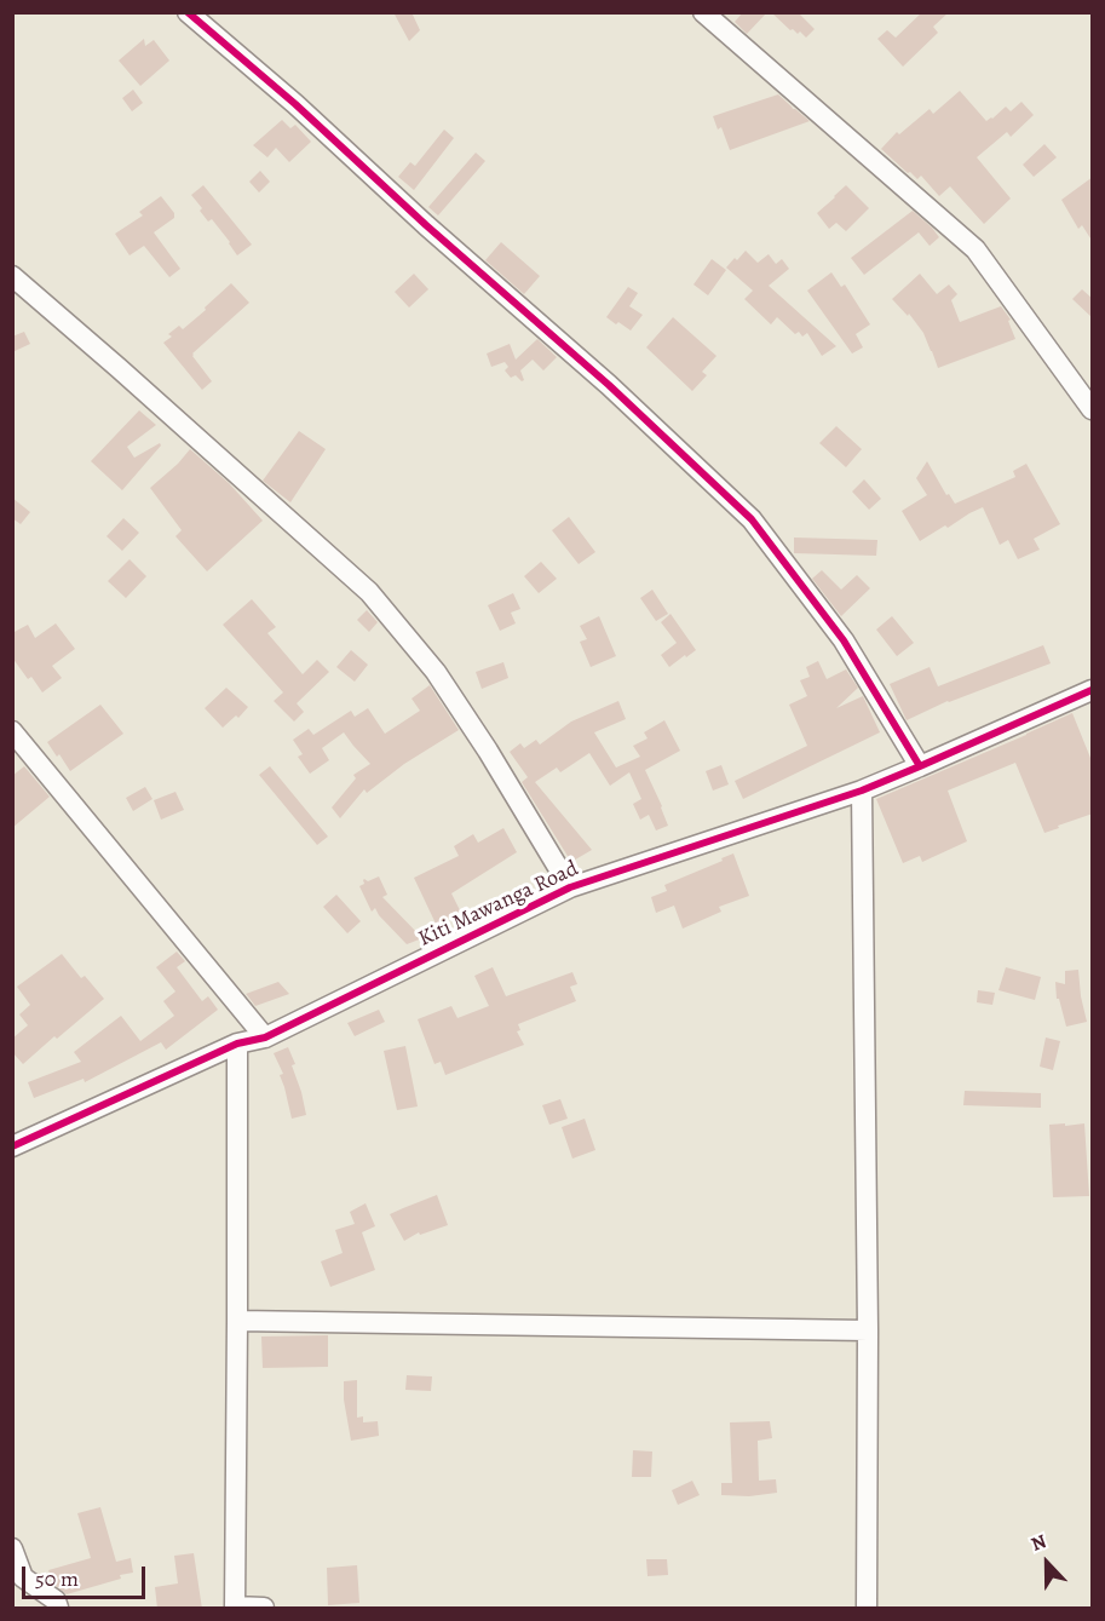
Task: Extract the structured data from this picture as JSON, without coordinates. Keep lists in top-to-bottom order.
{
  "streets": {
    "street": ["Kiti Mawanga Road"]
  },
  "scale_bar": "50 m",
  "north": "top"
}
